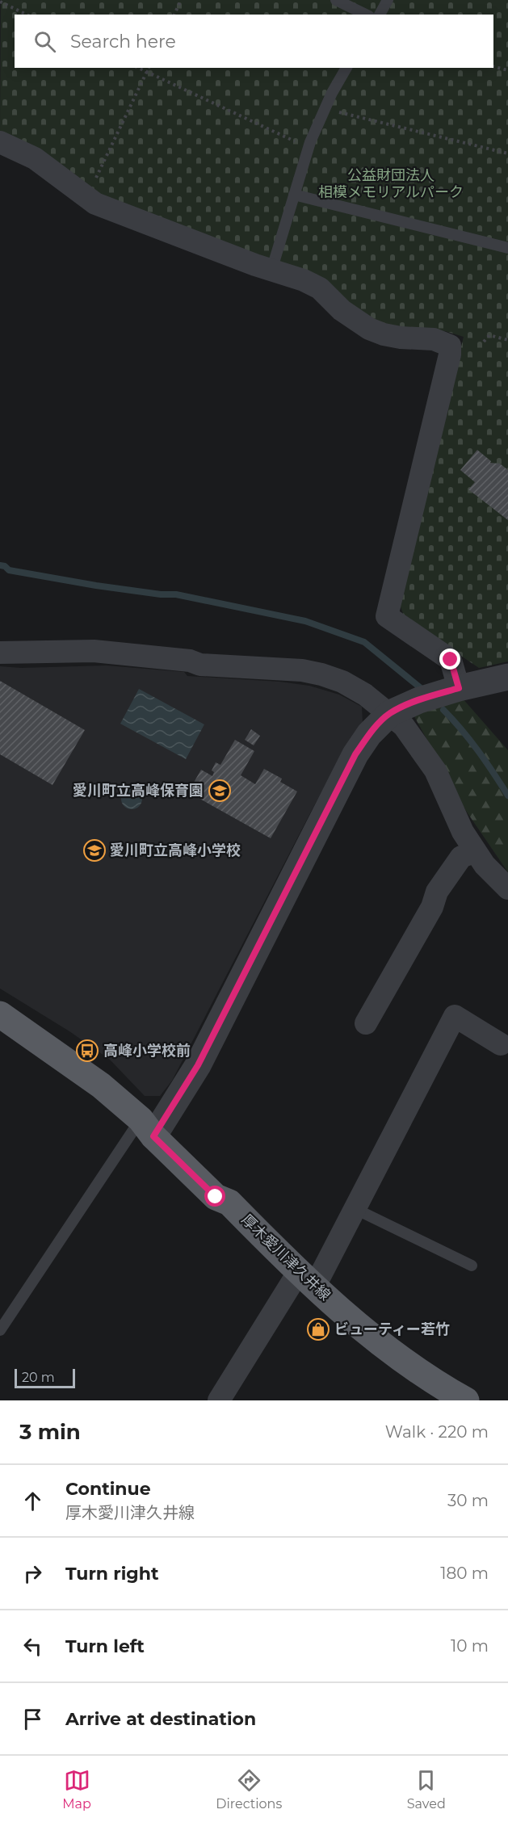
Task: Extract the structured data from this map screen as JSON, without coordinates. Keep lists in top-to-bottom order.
{
  "streets": {
    "main road": ["厚木愛川津久井線"]
  },
  "parks": ["公益財団法人 相模メモリアルパーク"],
  "places": {
    "school or university": ["愛川町立高峰保育園", "愛川町立高峰小学校"],
    "bus stop": ["高峰小学校前"],
    "shop": ["ビューティー若竹"]
  },
  "scale_bar": "20 m",
  "page": {
    "search": "Search here",
    "scale": "20 m",
    "heading": ["3 min", "Walk · 220 m"],
    "list": [
      ["Continue", "厚木愛川津久井線", "30 m"],
      ["Turn right", "180 m"],
      ["Turn left", "10 m"],
      "Arrive at destination"
    ],
    "nav": ["Map", "Directions", "Saved"]
  }
}
